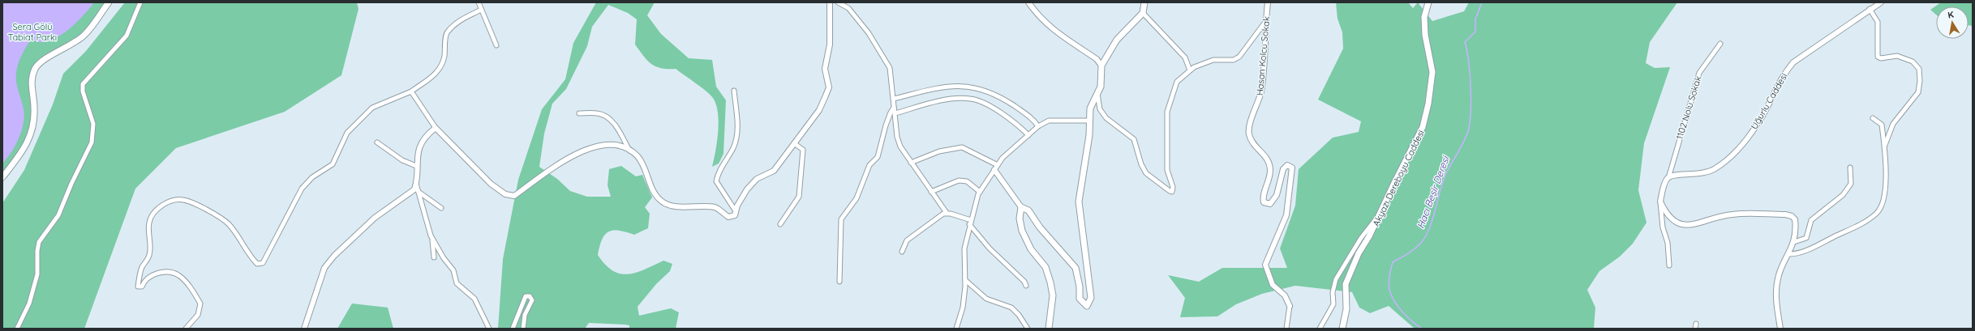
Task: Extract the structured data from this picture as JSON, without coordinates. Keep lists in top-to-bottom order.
{
  "streets": {
    "main road": ["Akyazı Dereboyu Caddesi"],
    "street": ["Hasan Kolcu Sokak", "Uğurlu Caddesi", "1102 Nolu Sokak"]
  },
  "crossings": [
    ["Uğurlu Caddesi", "1102 Nolu Sokak"]
  ],
  "water": ["Hacı Beşir Deresi"],
  "parks": ["Sera Gölü Tabiat Parkı"],
  "north": "top"
}
